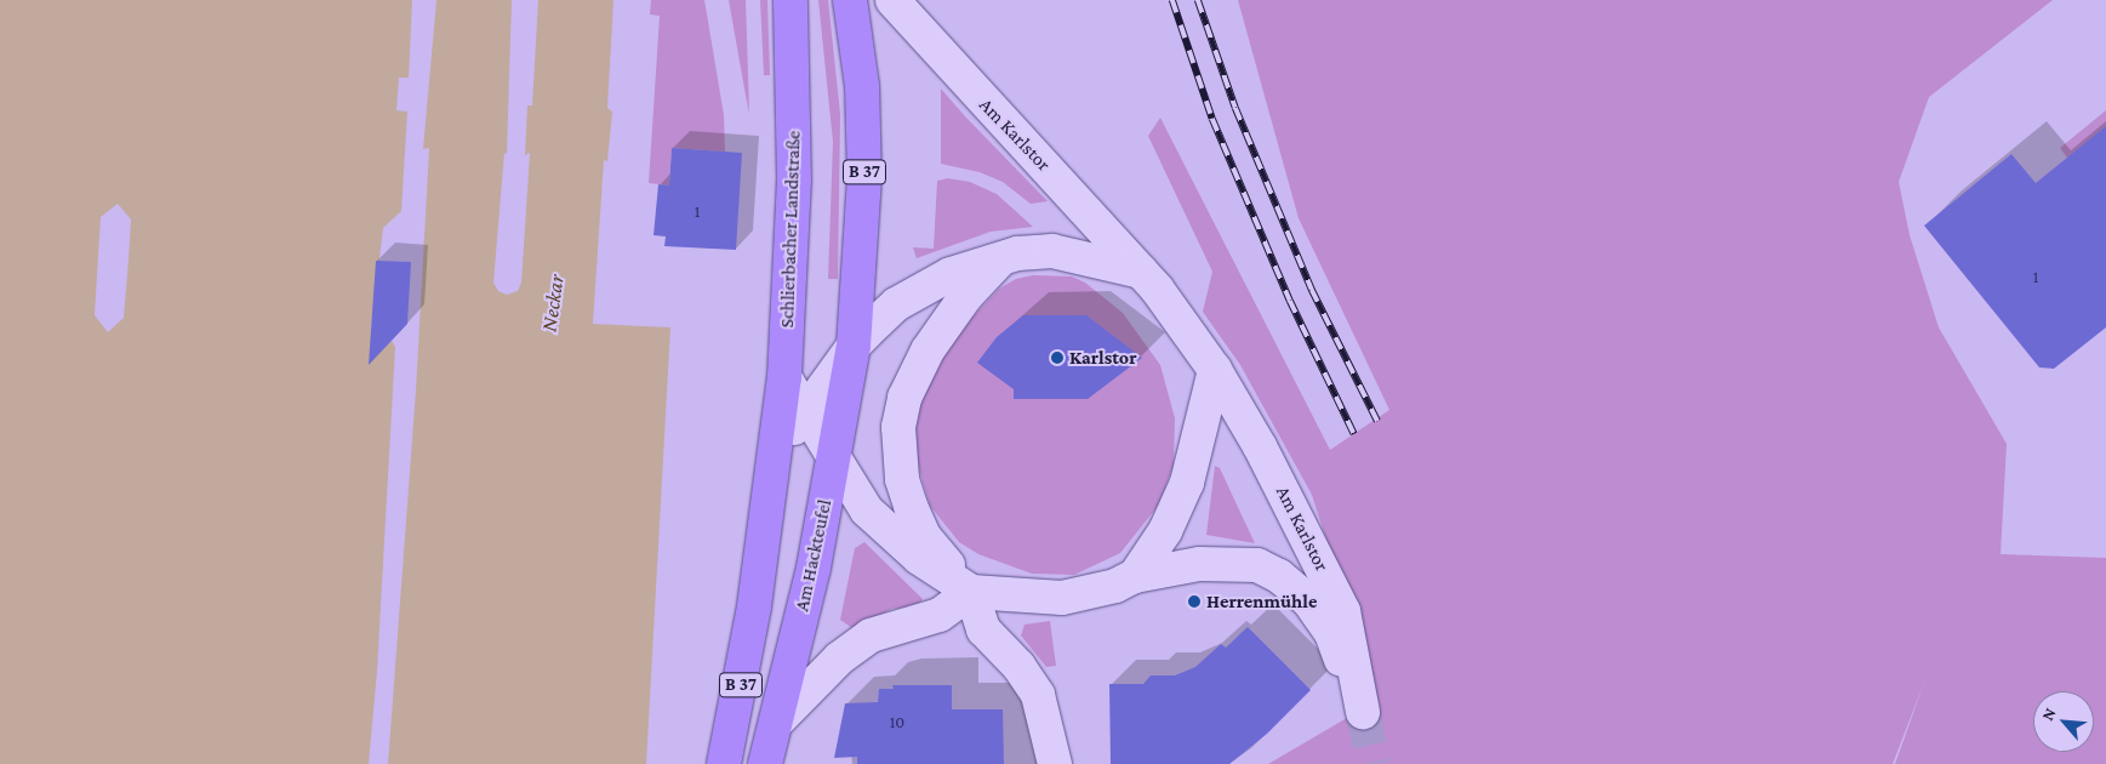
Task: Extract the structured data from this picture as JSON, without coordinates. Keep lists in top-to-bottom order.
{
  "streets": {
    "main road": [
      "Am Karlstor",
      "B 37",
      "Schlierbacher Landstraße",
      "Am Hackteufel"
    ]
  },
  "crossings": [
    ["B 37", "Schlierbacher Landstraße"],
    ["B 37", "Am Hackteufel"]
  ],
  "water": ["Neckar"],
  "places": ["Karlstor", "Herrenmühle"],
  "house_numbers": ["1", "1", "10"],
  "north": "top left"
}
